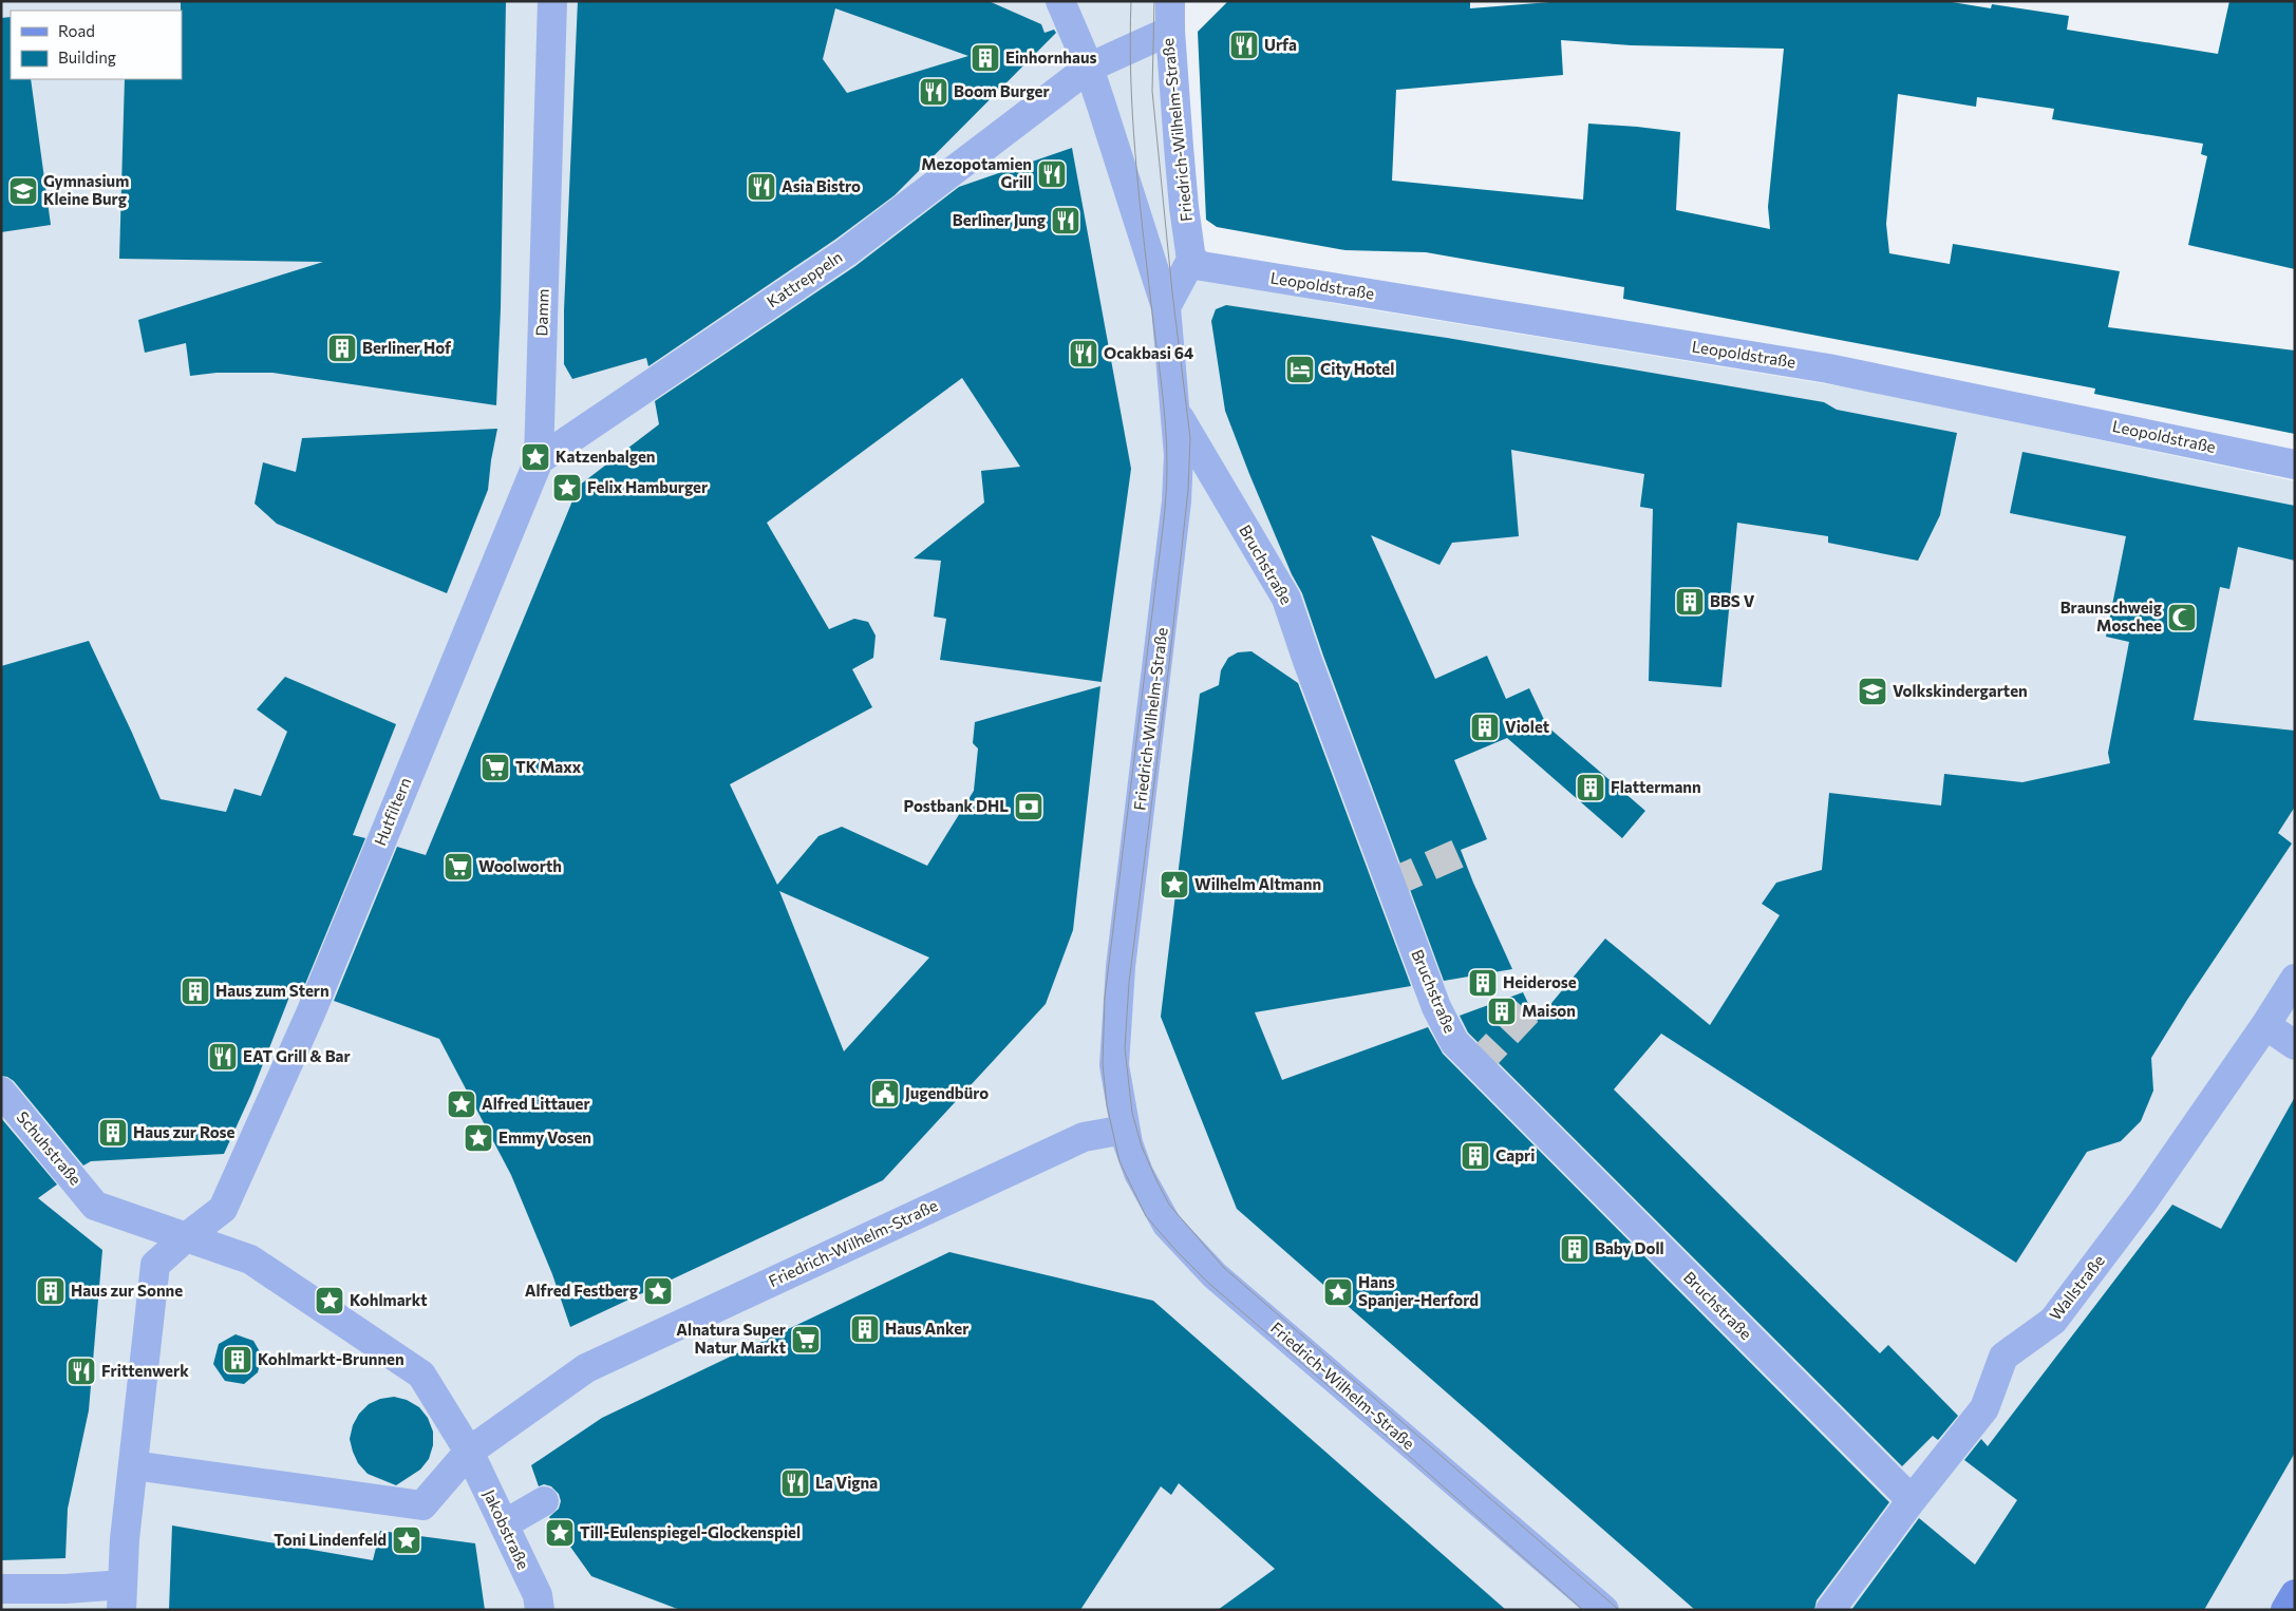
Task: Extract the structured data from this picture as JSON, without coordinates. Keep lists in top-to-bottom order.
{
  "streets": {
    "street": [
      "Friedrich-Wilhelm-Straße",
      "Kattreppeln",
      "Leopoldstraße",
      "Damm",
      "Bruchstraße",
      "Hutfiltern",
      "Schuhstraße",
      "Wallstraße",
      "Jakobstraße"
    ]
  },
  "crossings": [
    ["Friedrich-Wilhelm-Straße", "Kattreppeln"],
    ["Friedrich-Wilhelm-Straße", "Leopoldstraße"],
    ["Friedrich-Wilhelm-Straße", "Bruchstraße"],
    ["Friedrich-Wilhelm-Straße", "Jakobstraße"],
    ["Kattreppeln", "Damm"],
    ["Damm", "Hutfiltern"],
    ["Bruchstraße", "Wallstraße"],
    ["Hutfiltern", "Schuhstraße"]
  ],
  "places": {
    "restaurant": [
      "Urfa",
      "Boom Burger",
      "Mezopotamien Grill",
      "Asia Bistro",
      "Berliner Jung",
      "Ocakbasi 64",
      "EAT Grill & Bar",
      "Frittenwerk",
      "La Vigna"
    ],
    "building": [
      "Einhornhaus",
      "Berliner Hof",
      "BBS V",
      "Violet",
      "Flattermann",
      "Heiderose",
      "Haus zum Stern",
      "Maison",
      "Haus zur Rose",
      "Capri",
      "Baby Doll",
      "Haus zur Sonne",
      "Haus Anker",
      "Kohlmarkt-Brunnen"
    ],
    "school or university": ["Gymnasium Kleine Burg", "Volkskindergarten"],
    "hotel": ["City Hotel"],
    "place": [
      "Katzenbalgen",
      "Felix Hamburger",
      "Wilhelm Altmann",
      "Alfred Littauer",
      "Emmy Vosen",
      "Alfred Festberg",
      "Hans Spanjer-Herford",
      "Kohlmarkt",
      "Till-Eulenspiegel-Glockenspiel",
      "Toni Lindenfeld"
    ],
    "mosque": ["Braunschweig Moschee"],
    "supermarket": ["TK Maxx", "Woolworth", "Alnatura Super Natur Markt"],
    "bank": ["Postbank DHL"],
    "public building": ["Jugendbüro"]
  },
  "legend": ["Road", "Building"]
}
